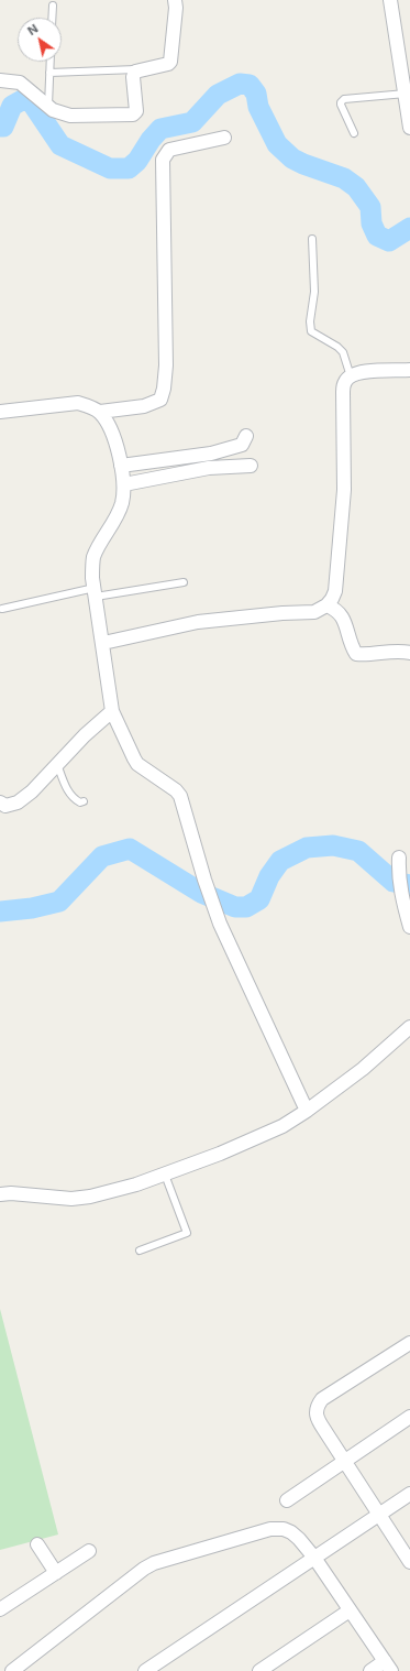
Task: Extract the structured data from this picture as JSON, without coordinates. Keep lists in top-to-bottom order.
{
  "north": "top left"
}
